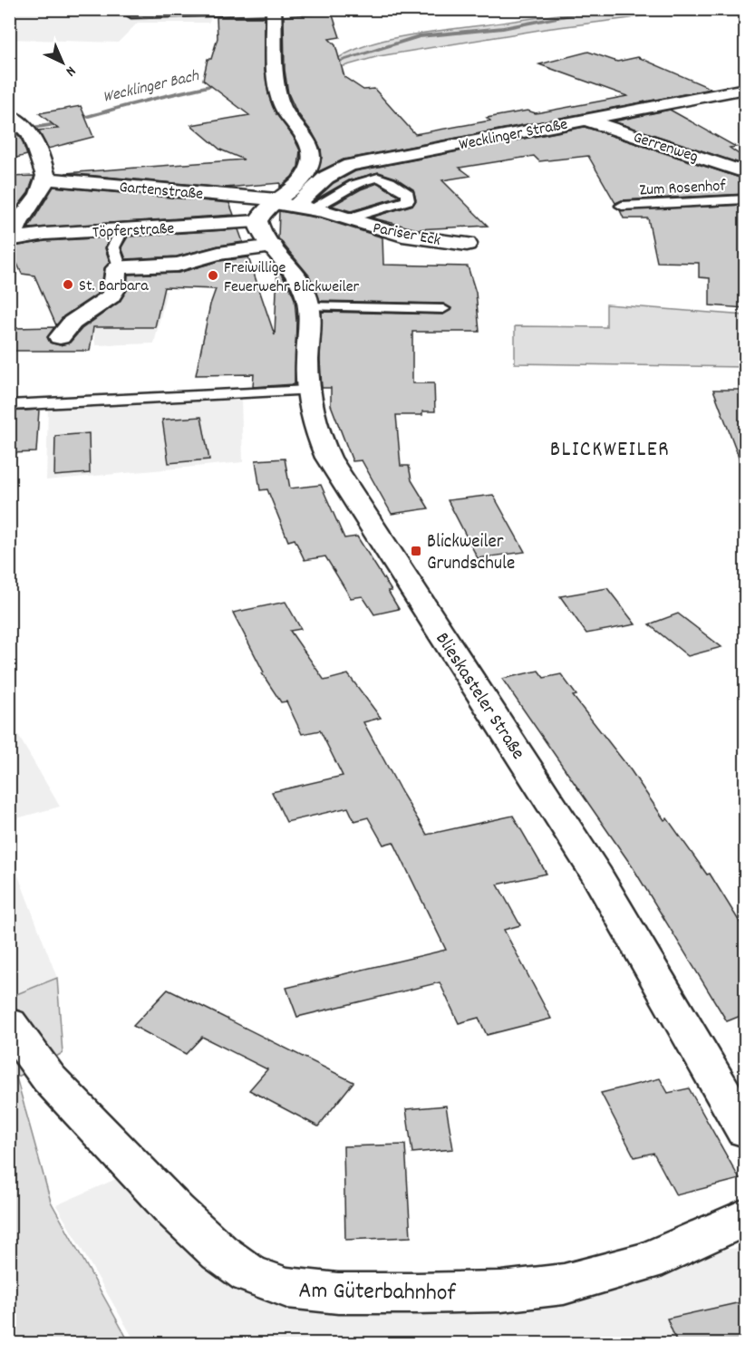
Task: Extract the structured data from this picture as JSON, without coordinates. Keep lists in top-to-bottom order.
{
  "streets": {
    "street": [
      "Wecklinger Straße",
      "Gerrenweg",
      "Gartenstraße",
      "Töpferstraße",
      "Pariser Eck",
      "Blieskasteler Straße",
      "Am Güterbahnhof"
    ],
    "lane": ["Zum Rosenhof"]
  },
  "crossings": [
    ["Wecklinger Straße", "Gerrenweg"],
    ["Wecklinger Straße", "Pariser Eck"],
    ["Gartenstraße", "Töpferstraße"],
    ["Gartenstraße", "Pariser Eck"],
    ["Gartenstraße", "Blieskasteler Straße"],
    ["Töpferstraße", "Pariser Eck"],
    ["Töpferstraße", "Blieskasteler Straße"],
    ["Pariser Eck", "Blieskasteler Straße"]
  ],
  "districts": ["BLICKWEILER"],
  "water": ["Wecklinger Bach"],
  "places": {
    "other": ["Freiwillige Feuerwehr Blickweiler", "St. Barbara"],
    "transit": ["Blickweiler Grundschule"]
  },
  "north": "bottom right"
}
